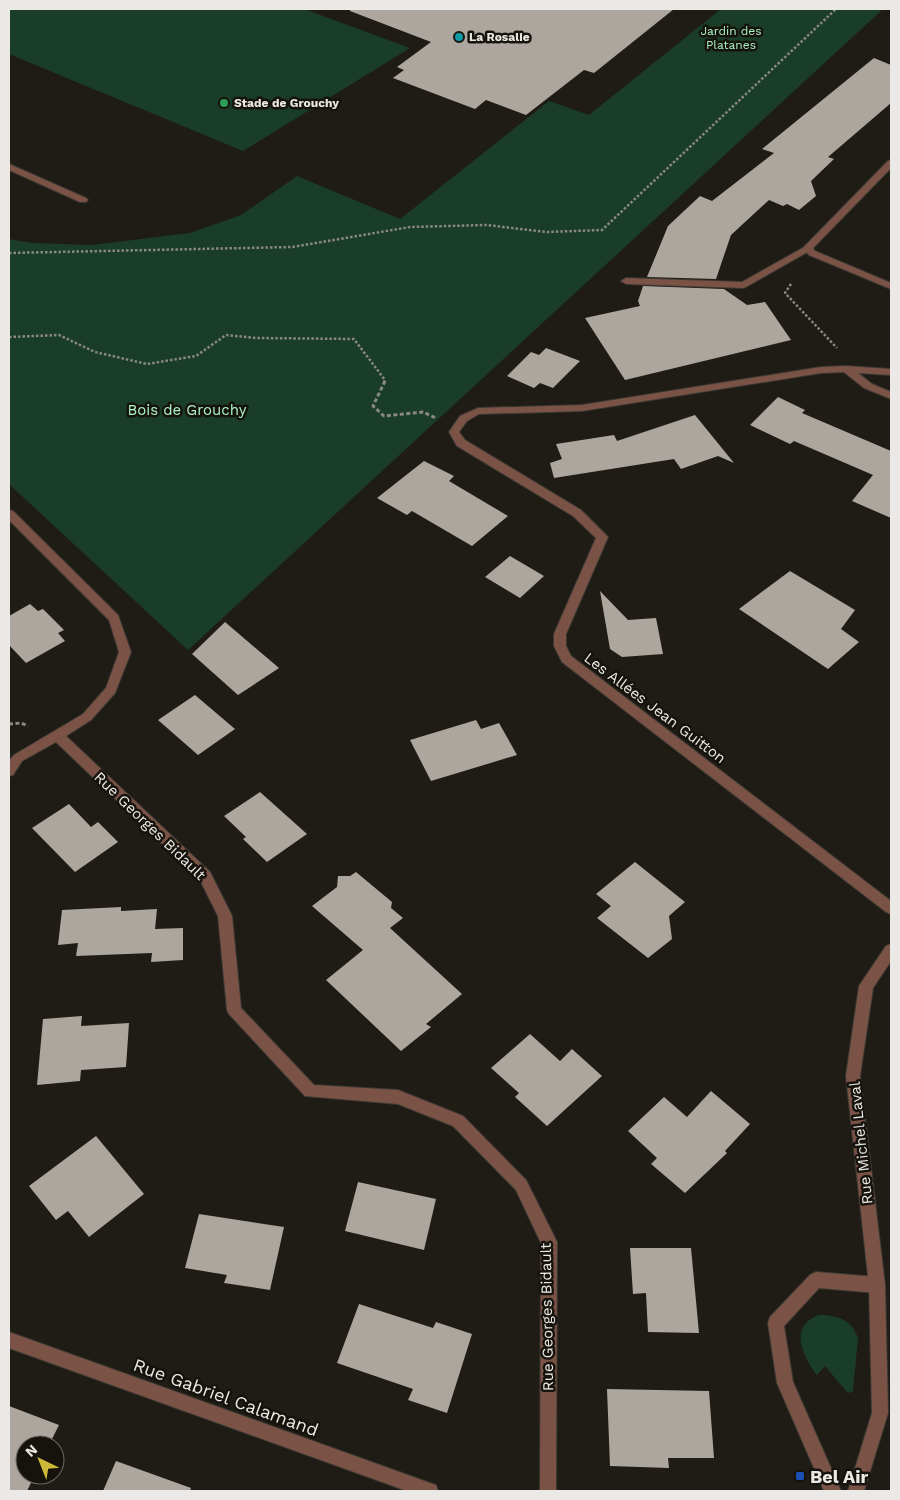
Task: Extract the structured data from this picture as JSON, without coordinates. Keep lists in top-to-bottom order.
{
  "streets": {
    "street": [
      "Les Allées Jean Guitton",
      "Rue Georges Bidault",
      "Rue Michel Laval",
      "Rue Gabriel Calamand"
    ]
  },
  "parks": ["Jardin des Platanes", "Bois de Grouchy"],
  "places": {
    "other": ["La Rosalie", "Stade de Grouchy"],
    "transit": ["Bel Air"]
  },
  "north": "top left"
}
